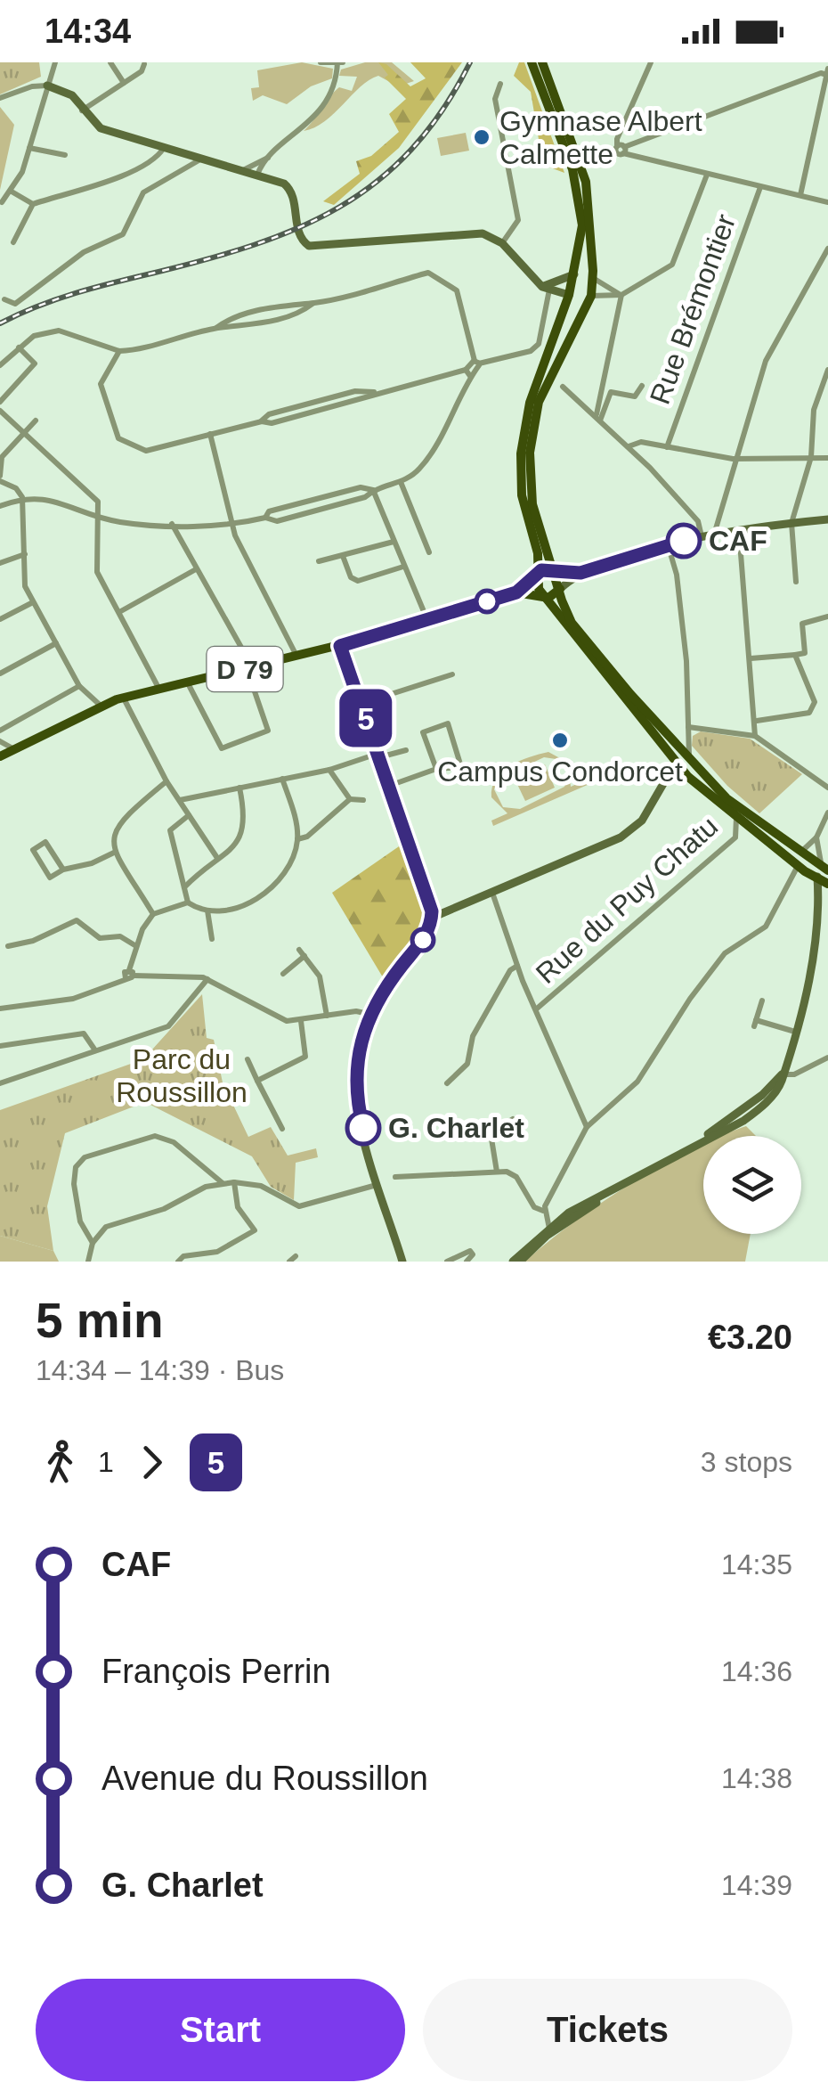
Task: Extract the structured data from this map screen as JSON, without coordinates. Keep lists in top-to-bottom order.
{
  "streets": {
    "main road": ["D 79"],
    "street": ["Rue Brémontier", "Rue du Puy Chatu"]
  },
  "parks": ["Parc du Roussillon"],
  "places": [
    "Gymnase Albert Calmette",
    "CAF",
    "Campus Condorcet",
    "G. Charlet"
  ],
  "lines": ["bus line 5"],
  "page": {
    "status": "14:34",
    "on_map": "5",
    "heading": ["5 min", "14:34 – 14:39 · Bus", "€3.20"],
    "legs": ["1", "5", "3 stops"],
    "list": [
      {
        "name": "CAF",
        "value": "14:35"
      },
      {
        "name": "François Perrin",
        "value": "14:36"
      },
      {
        "name": "Avenue du Roussillon",
        "value": "14:38"
      },
      {
        "name": "G. Charlet",
        "value": "14:39"
      }
    ],
    "buttons": ["Start", "Tickets"]
  }
}
